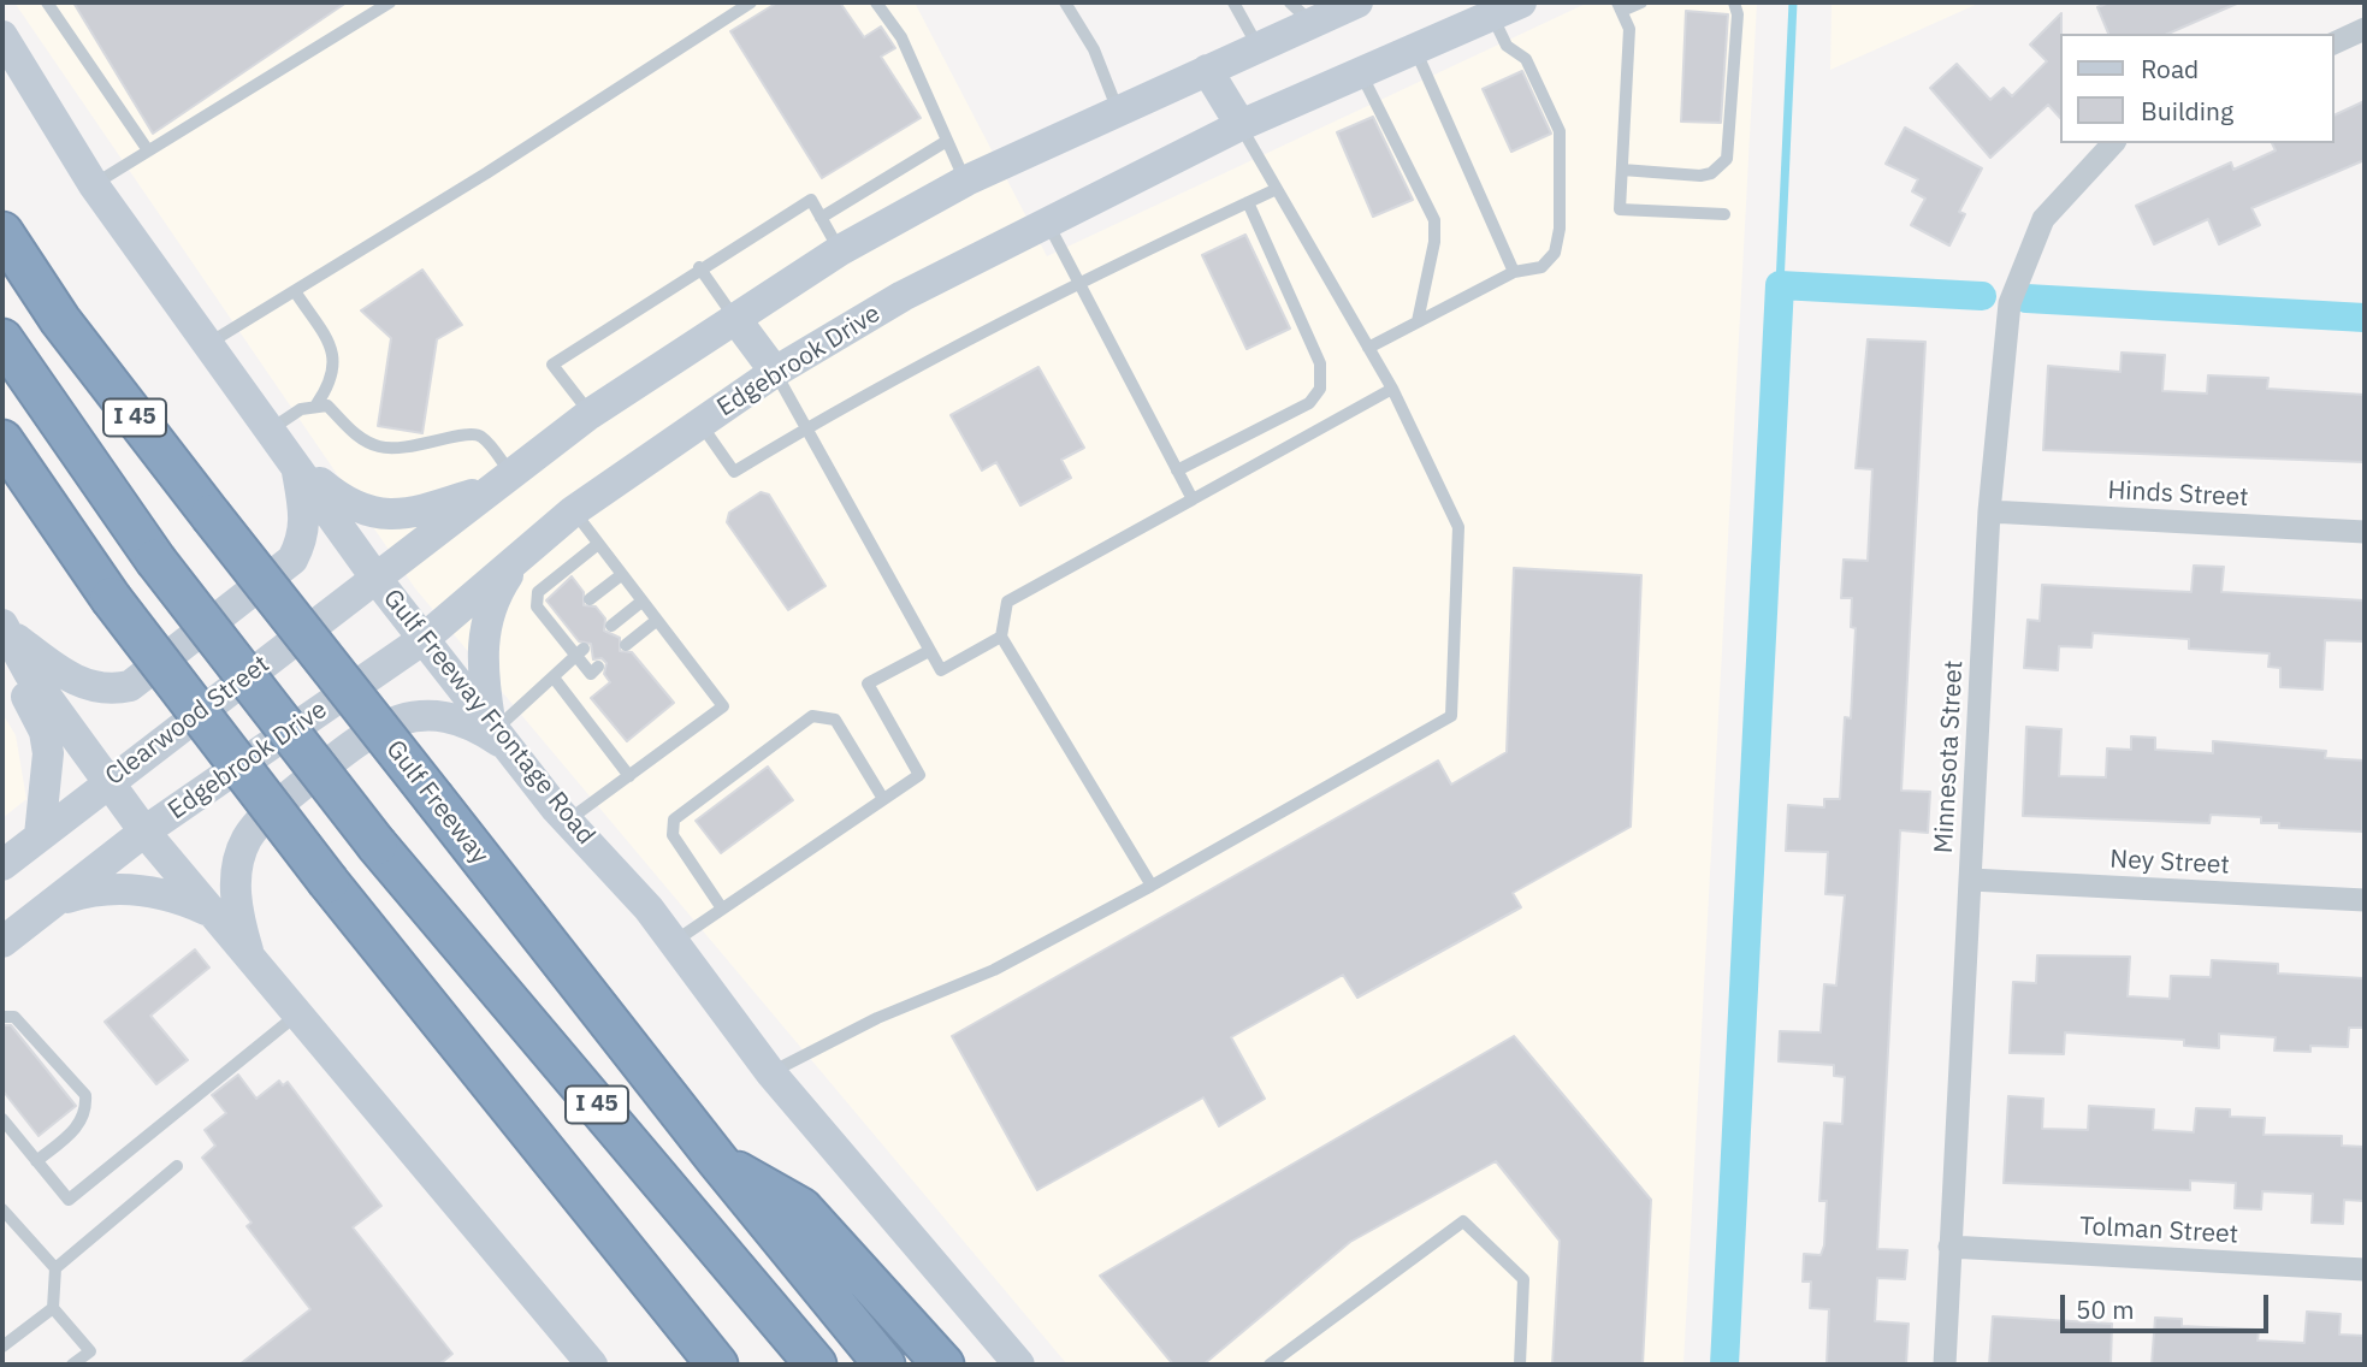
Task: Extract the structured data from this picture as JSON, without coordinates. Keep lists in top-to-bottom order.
{
  "streets": {
    "highway": ["I 45", "Gulf Freeway"],
    "main road": ["Edgebrook Drive", "Gulf Freeway Frontage Road", "Clearwood Street"],
    "street": [
      "Hinds Street",
      "Minnesota Street",
      "Ney Street",
      "Tolman Street"
    ]
  },
  "crossings": [
    ["Edgebrook Drive", "Gulf Freeway Frontage Road"],
    ["Hinds Street", "Minnesota Street"],
    ["Gulf Freeway Frontage Road", "Clearwood Street"],
    ["Minnesota Street", "Ney Street"],
    ["Minnesota Street", "Tolman Street"]
  ],
  "legend": ["Road", "Building"],
  "scale_bar": "50 m"
}
